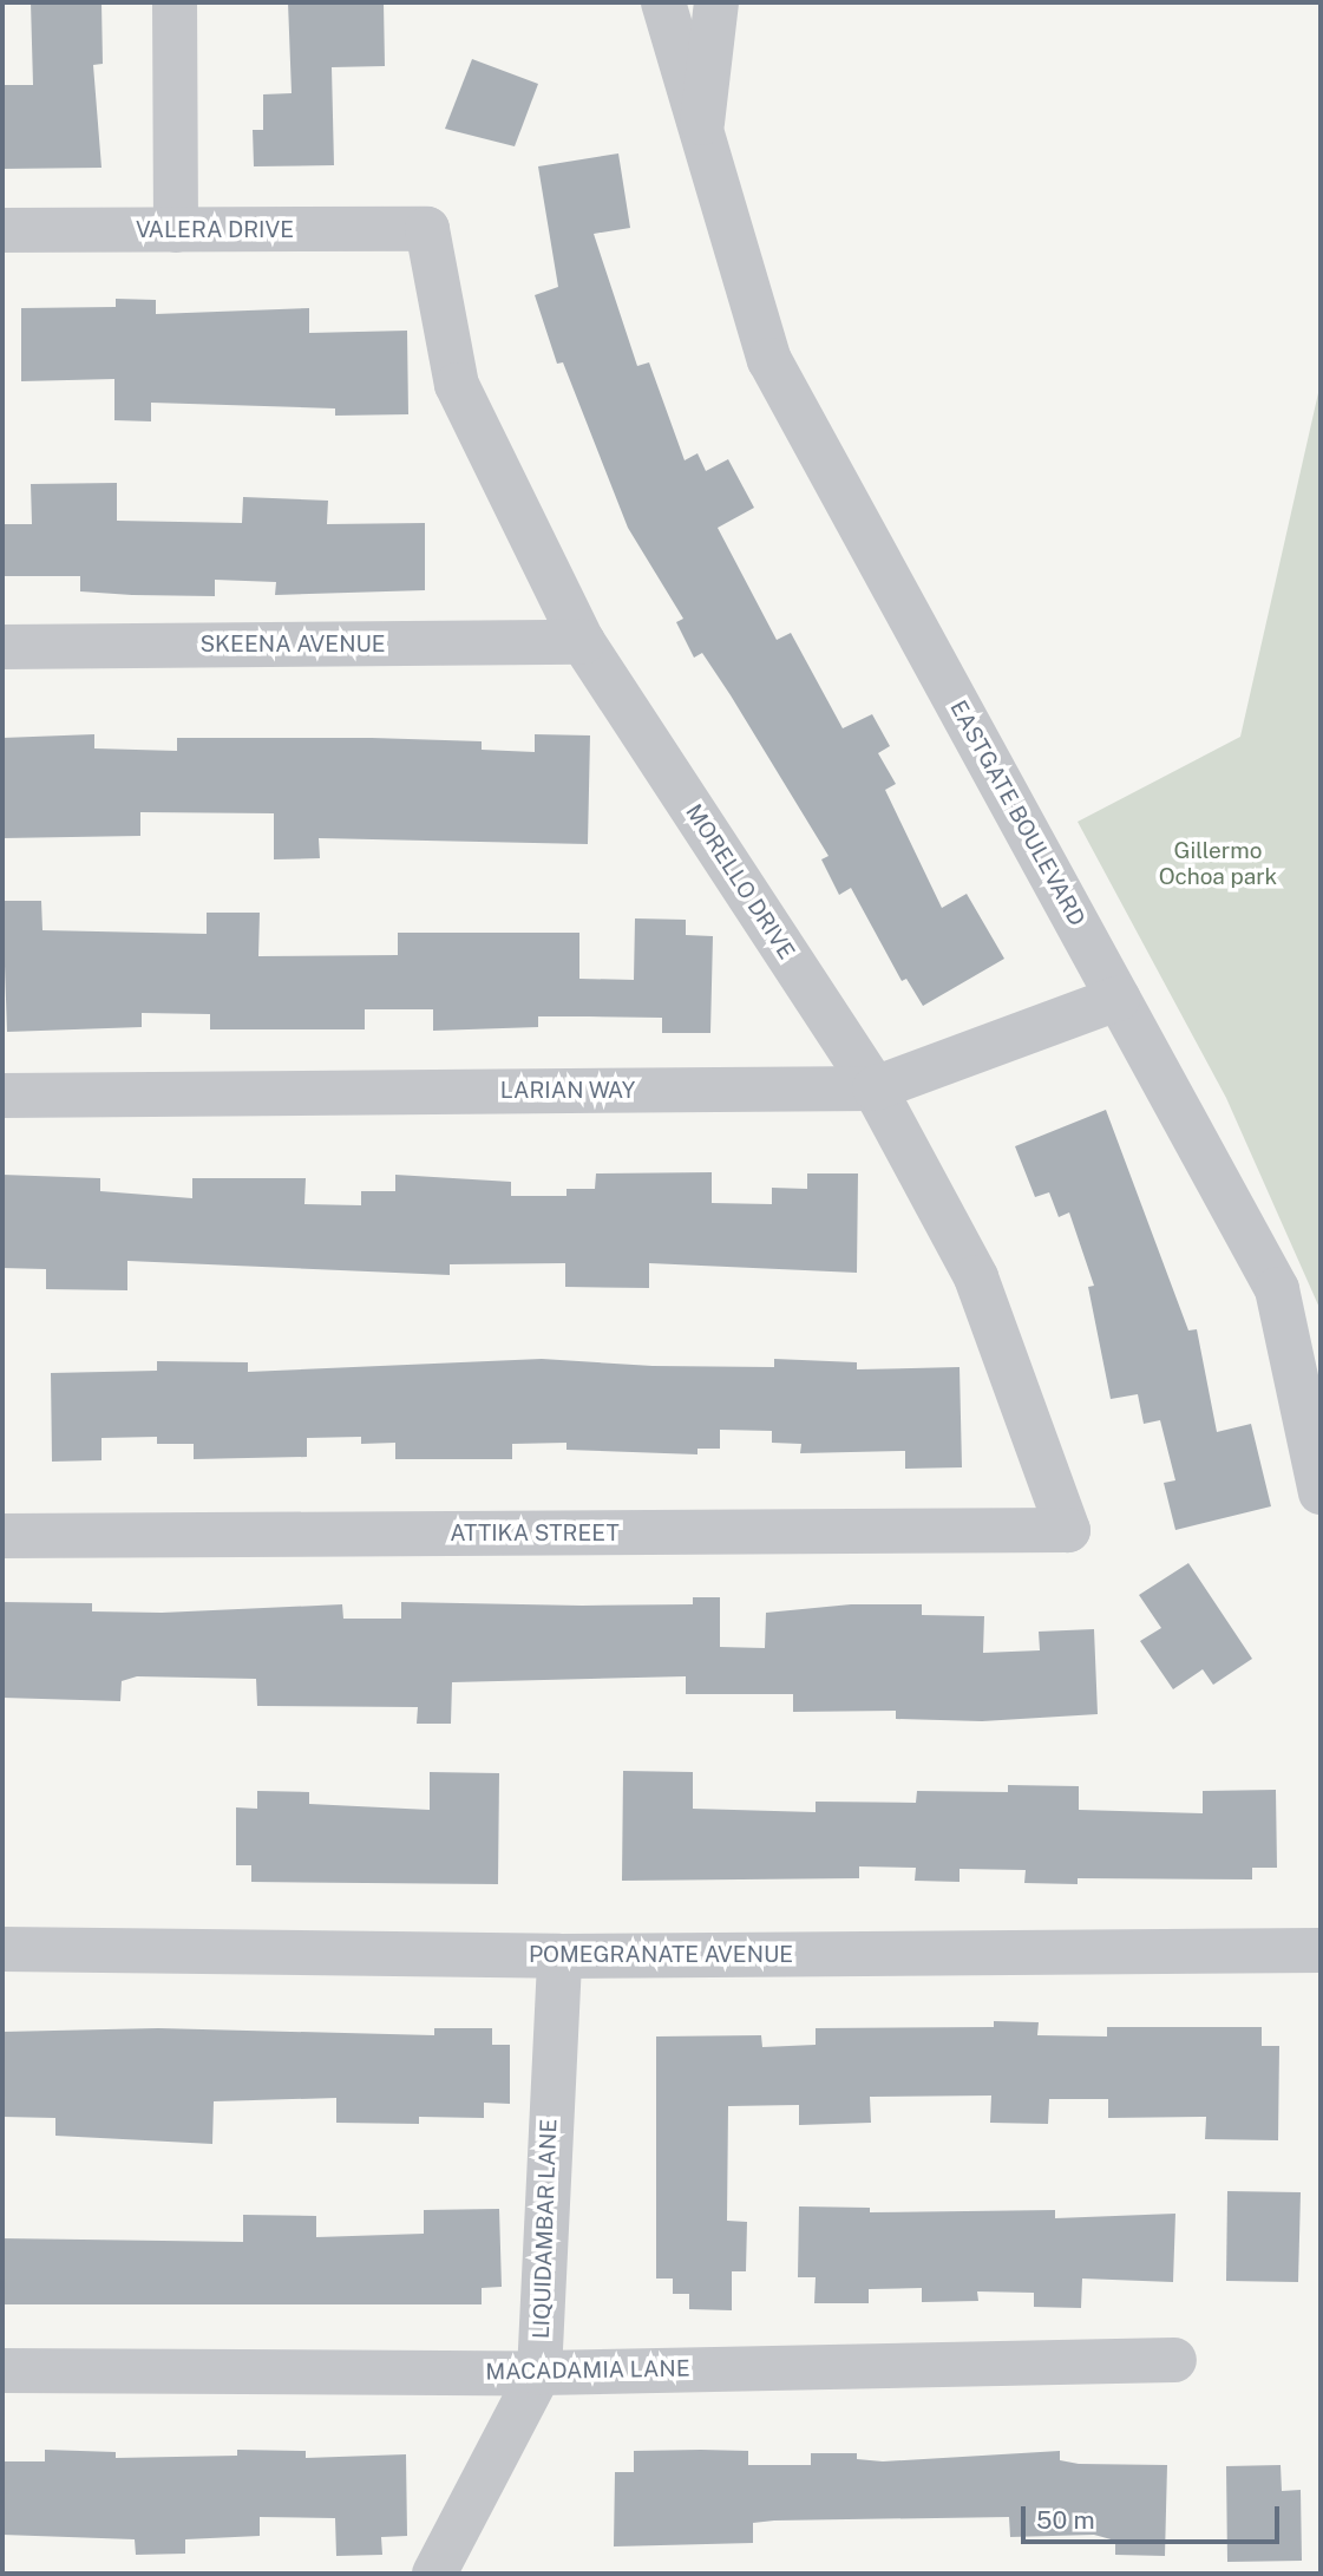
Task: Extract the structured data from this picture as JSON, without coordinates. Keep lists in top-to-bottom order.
{
  "streets": {
    "street": [
      "VALERA DRIVE",
      "SKEENA AVENUE",
      "EASTGATE BOULEVARD",
      "MORELLO DRIVE",
      "LARIAN WAY",
      "ATTIKA STREET",
      "POMEGRANATE AVENUE",
      "LIQUIDAMBAR LANE",
      "MACADAMIA LANE"
    ]
  },
  "crossings": [
    ["VALERA DRIVE", "MORELLO DRIVE"],
    ["SKEENA AVENUE", "MORELLO DRIVE"],
    ["EASTGATE BOULEVARD", "LARIAN WAY"],
    ["MORELLO DRIVE", "LARIAN WAY"],
    ["MORELLO DRIVE", "ATTIKA STREET"],
    ["POMEGRANATE AVENUE", "LIQUIDAMBAR LANE"],
    ["LIQUIDAMBAR LANE", "MACADAMIA LANE"]
  ],
  "parks": ["Gillermo Ochoa park"],
  "scale_bar": "50 m"
}
